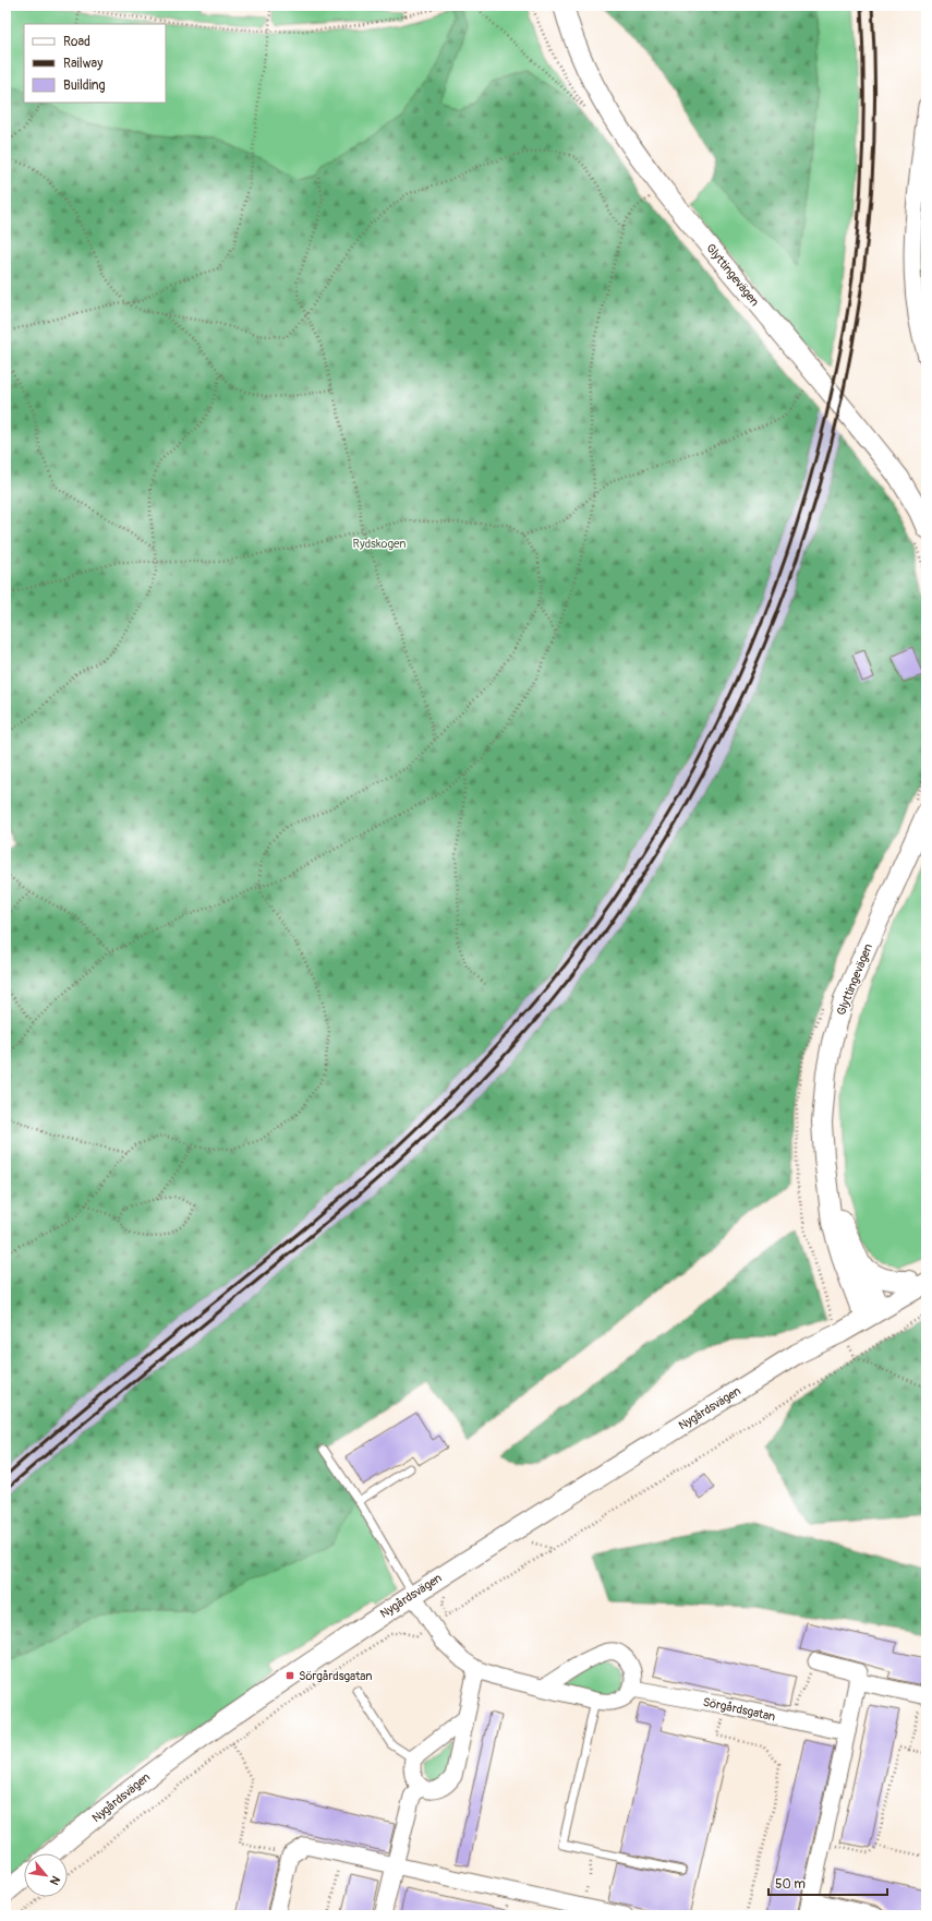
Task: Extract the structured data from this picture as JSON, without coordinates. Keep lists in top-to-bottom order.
{
  "streets": {
    "street": ["Glyttingevägen", "Nygårdsvägen", "Sörgårdsgatan"]
  },
  "crossings": [
    ["Glyttingevägen", "Nygårdsvägen"]
  ],
  "parks": ["Rydskogen"],
  "places": {
    "transit": ["Sörgårdsgatan"]
  },
  "legend": ["Road", "Railway", "Building"],
  "scale_bar": "50 m",
  "north": "bottom right"
}
